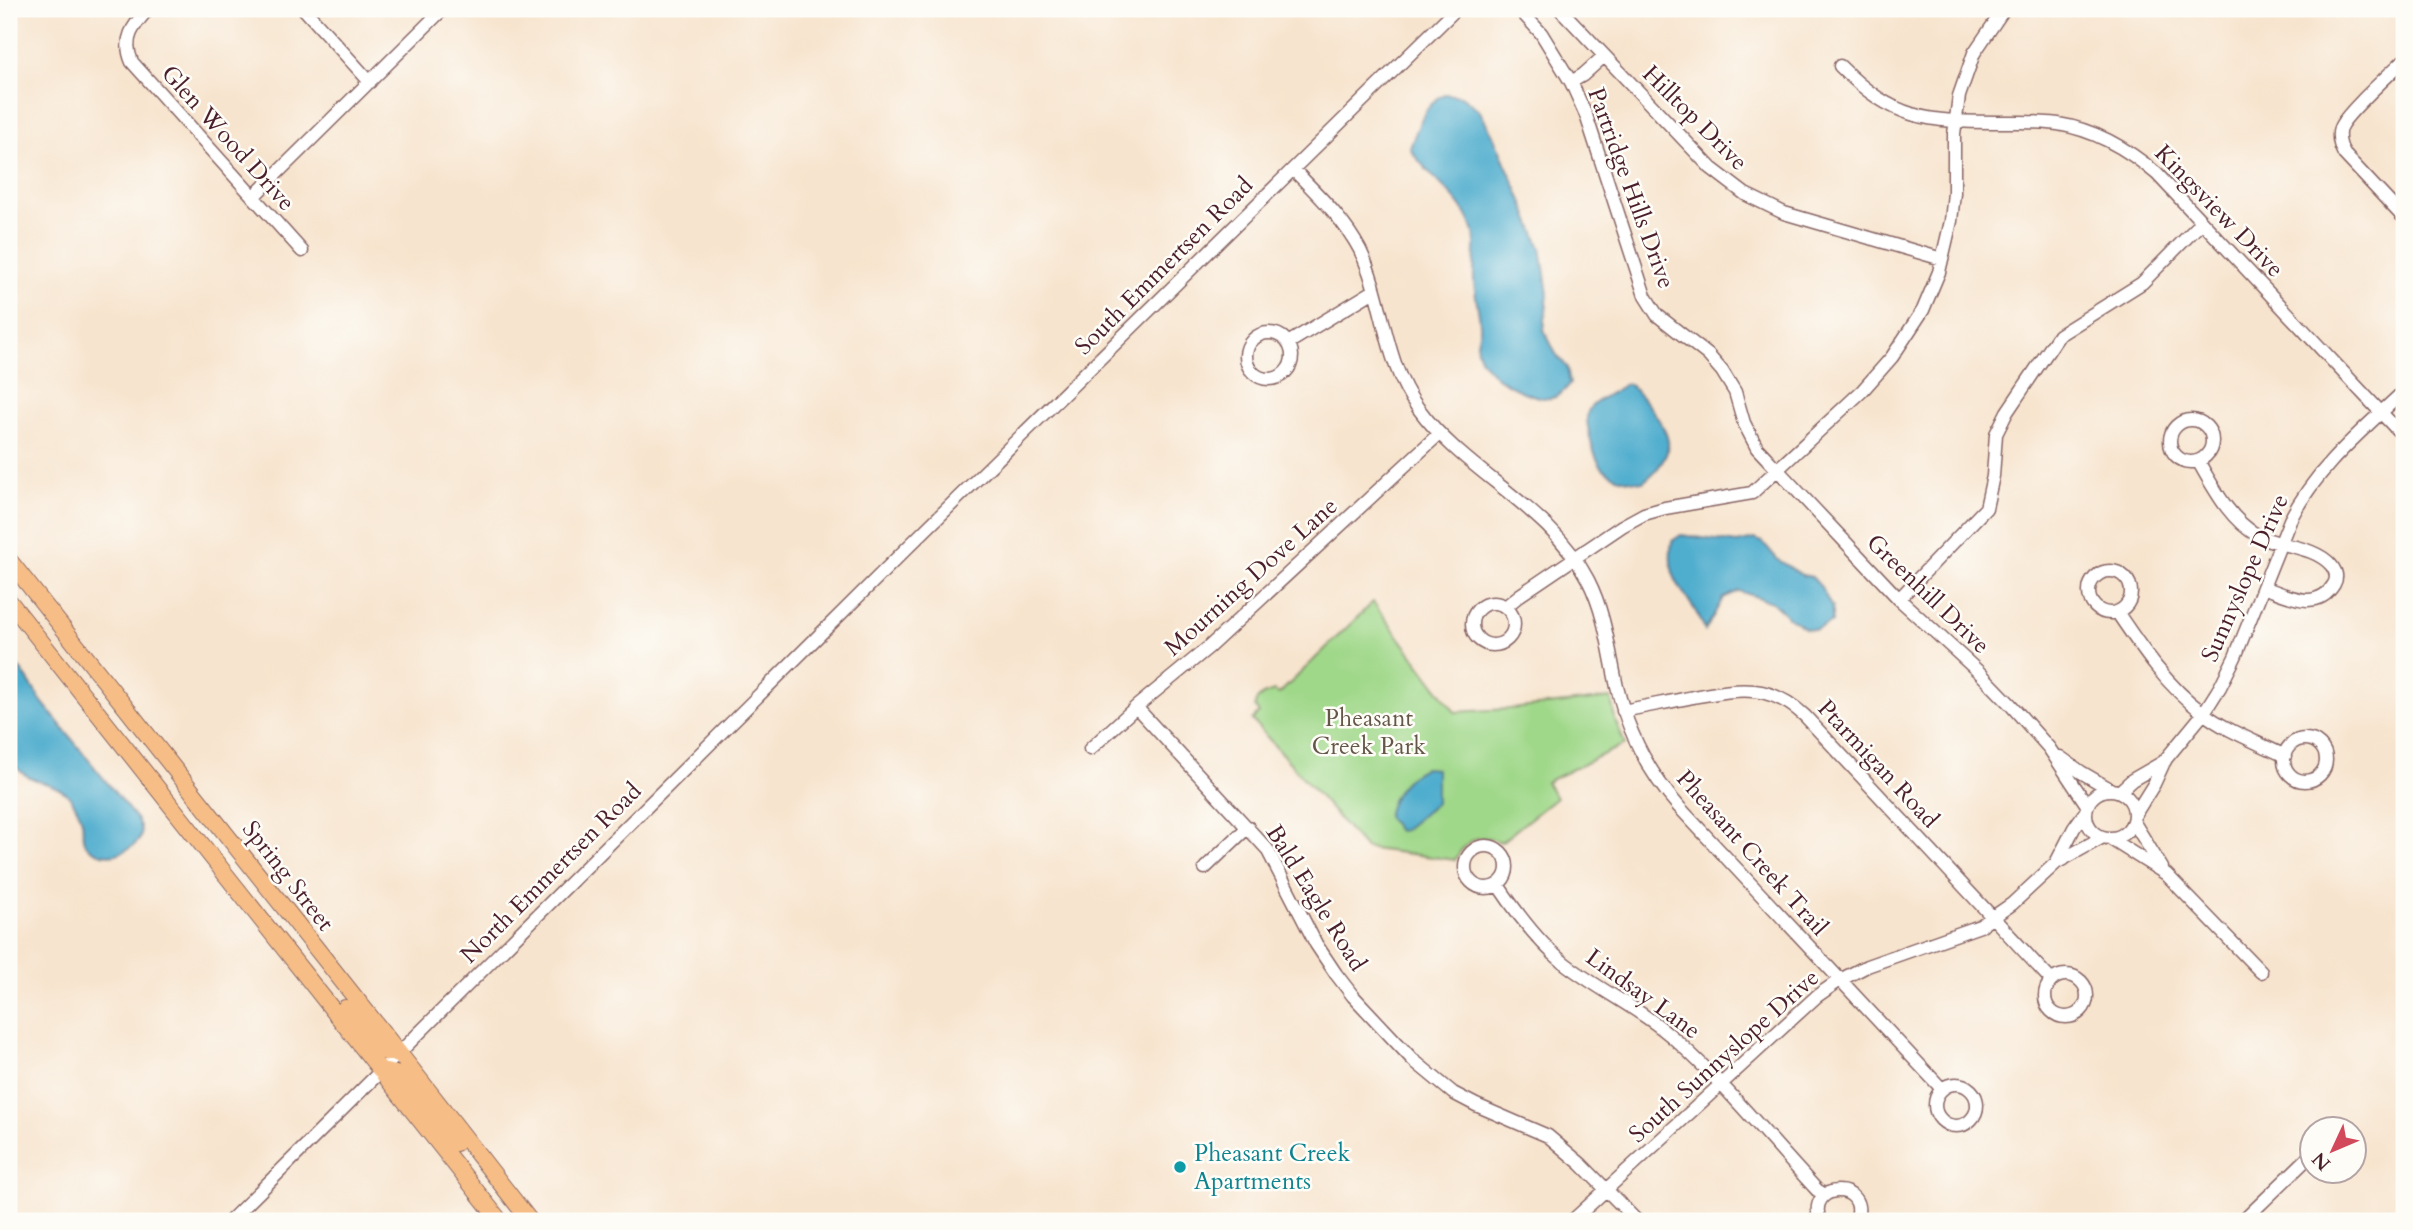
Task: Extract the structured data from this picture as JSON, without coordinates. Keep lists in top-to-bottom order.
{
  "streets": {
    "main road": ["Spring Street"],
    "street": [
      "Hilltop Drive",
      "Glen Wood Drive",
      "Partridge Hills Drive",
      "Kingsview Drive",
      "South Emmertsen Road",
      "Mourning Dove Lane",
      "Sunnyslope Drive",
      "Greenhill Drive",
      "Ptarmigan Road",
      "Pheasant Creek Trail",
      "North Emmertsen Road",
      "Bald Eagle Road",
      "Lindsay Lane",
      "South Sunnyslope Drive"
    ]
  },
  "crossings": [
    ["Hilltop Drive", "Partridge Hills Drive"],
    ["Partridge Hills Drive", "Greenhill Drive"],
    ["Kingsview Drive", "Sunnyslope Drive"],
    ["South Emmertsen Road", "Pheasant Creek Trail"],
    ["South Emmertsen Road", "North Emmertsen Road"],
    ["Mourning Dove Lane", "Pheasant Creek Trail"],
    ["Mourning Dove Lane", "Bald Eagle Road"],
    ["Sunnyslope Drive", "Greenhill Drive"],
    ["Sunnyslope Drive", "South Sunnyslope Drive"],
    ["Greenhill Drive", "South Sunnyslope Drive"],
    ["Ptarmigan Road", "Pheasant Creek Trail"],
    ["Ptarmigan Road", "South Sunnyslope Drive"],
    ["Pheasant Creek Trail", "South Sunnyslope Drive"],
    ["North Emmertsen Road", "Spring Street"],
    ["Bald Eagle Road", "South Sunnyslope Drive"],
    ["Lindsay Lane", "South Sunnyslope Drive"]
  ],
  "parks": ["Pheasant Creek Park"],
  "places": ["Pheasant Creek Apartments"],
  "north": "bottom left"
}
